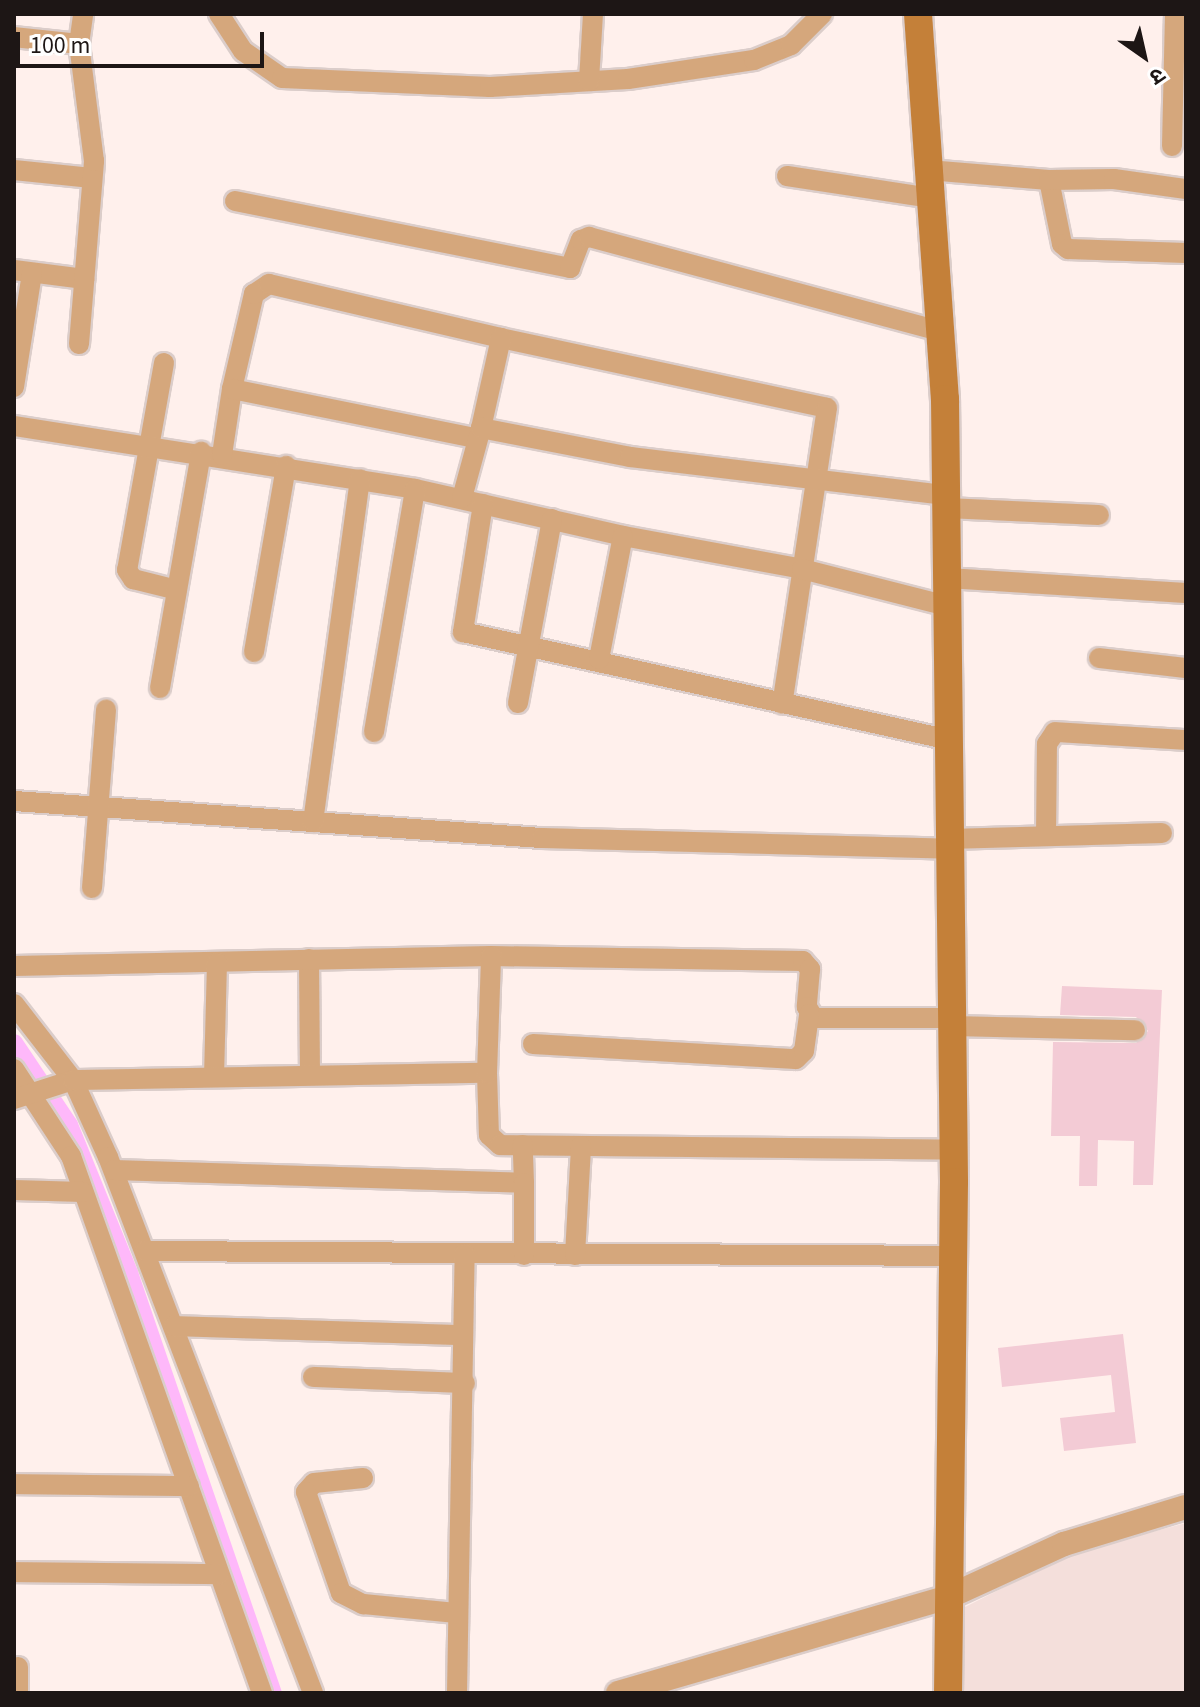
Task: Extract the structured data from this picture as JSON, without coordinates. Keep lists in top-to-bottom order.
{
  "scale_bar": "100 m",
  "north": "bottom right"
}
